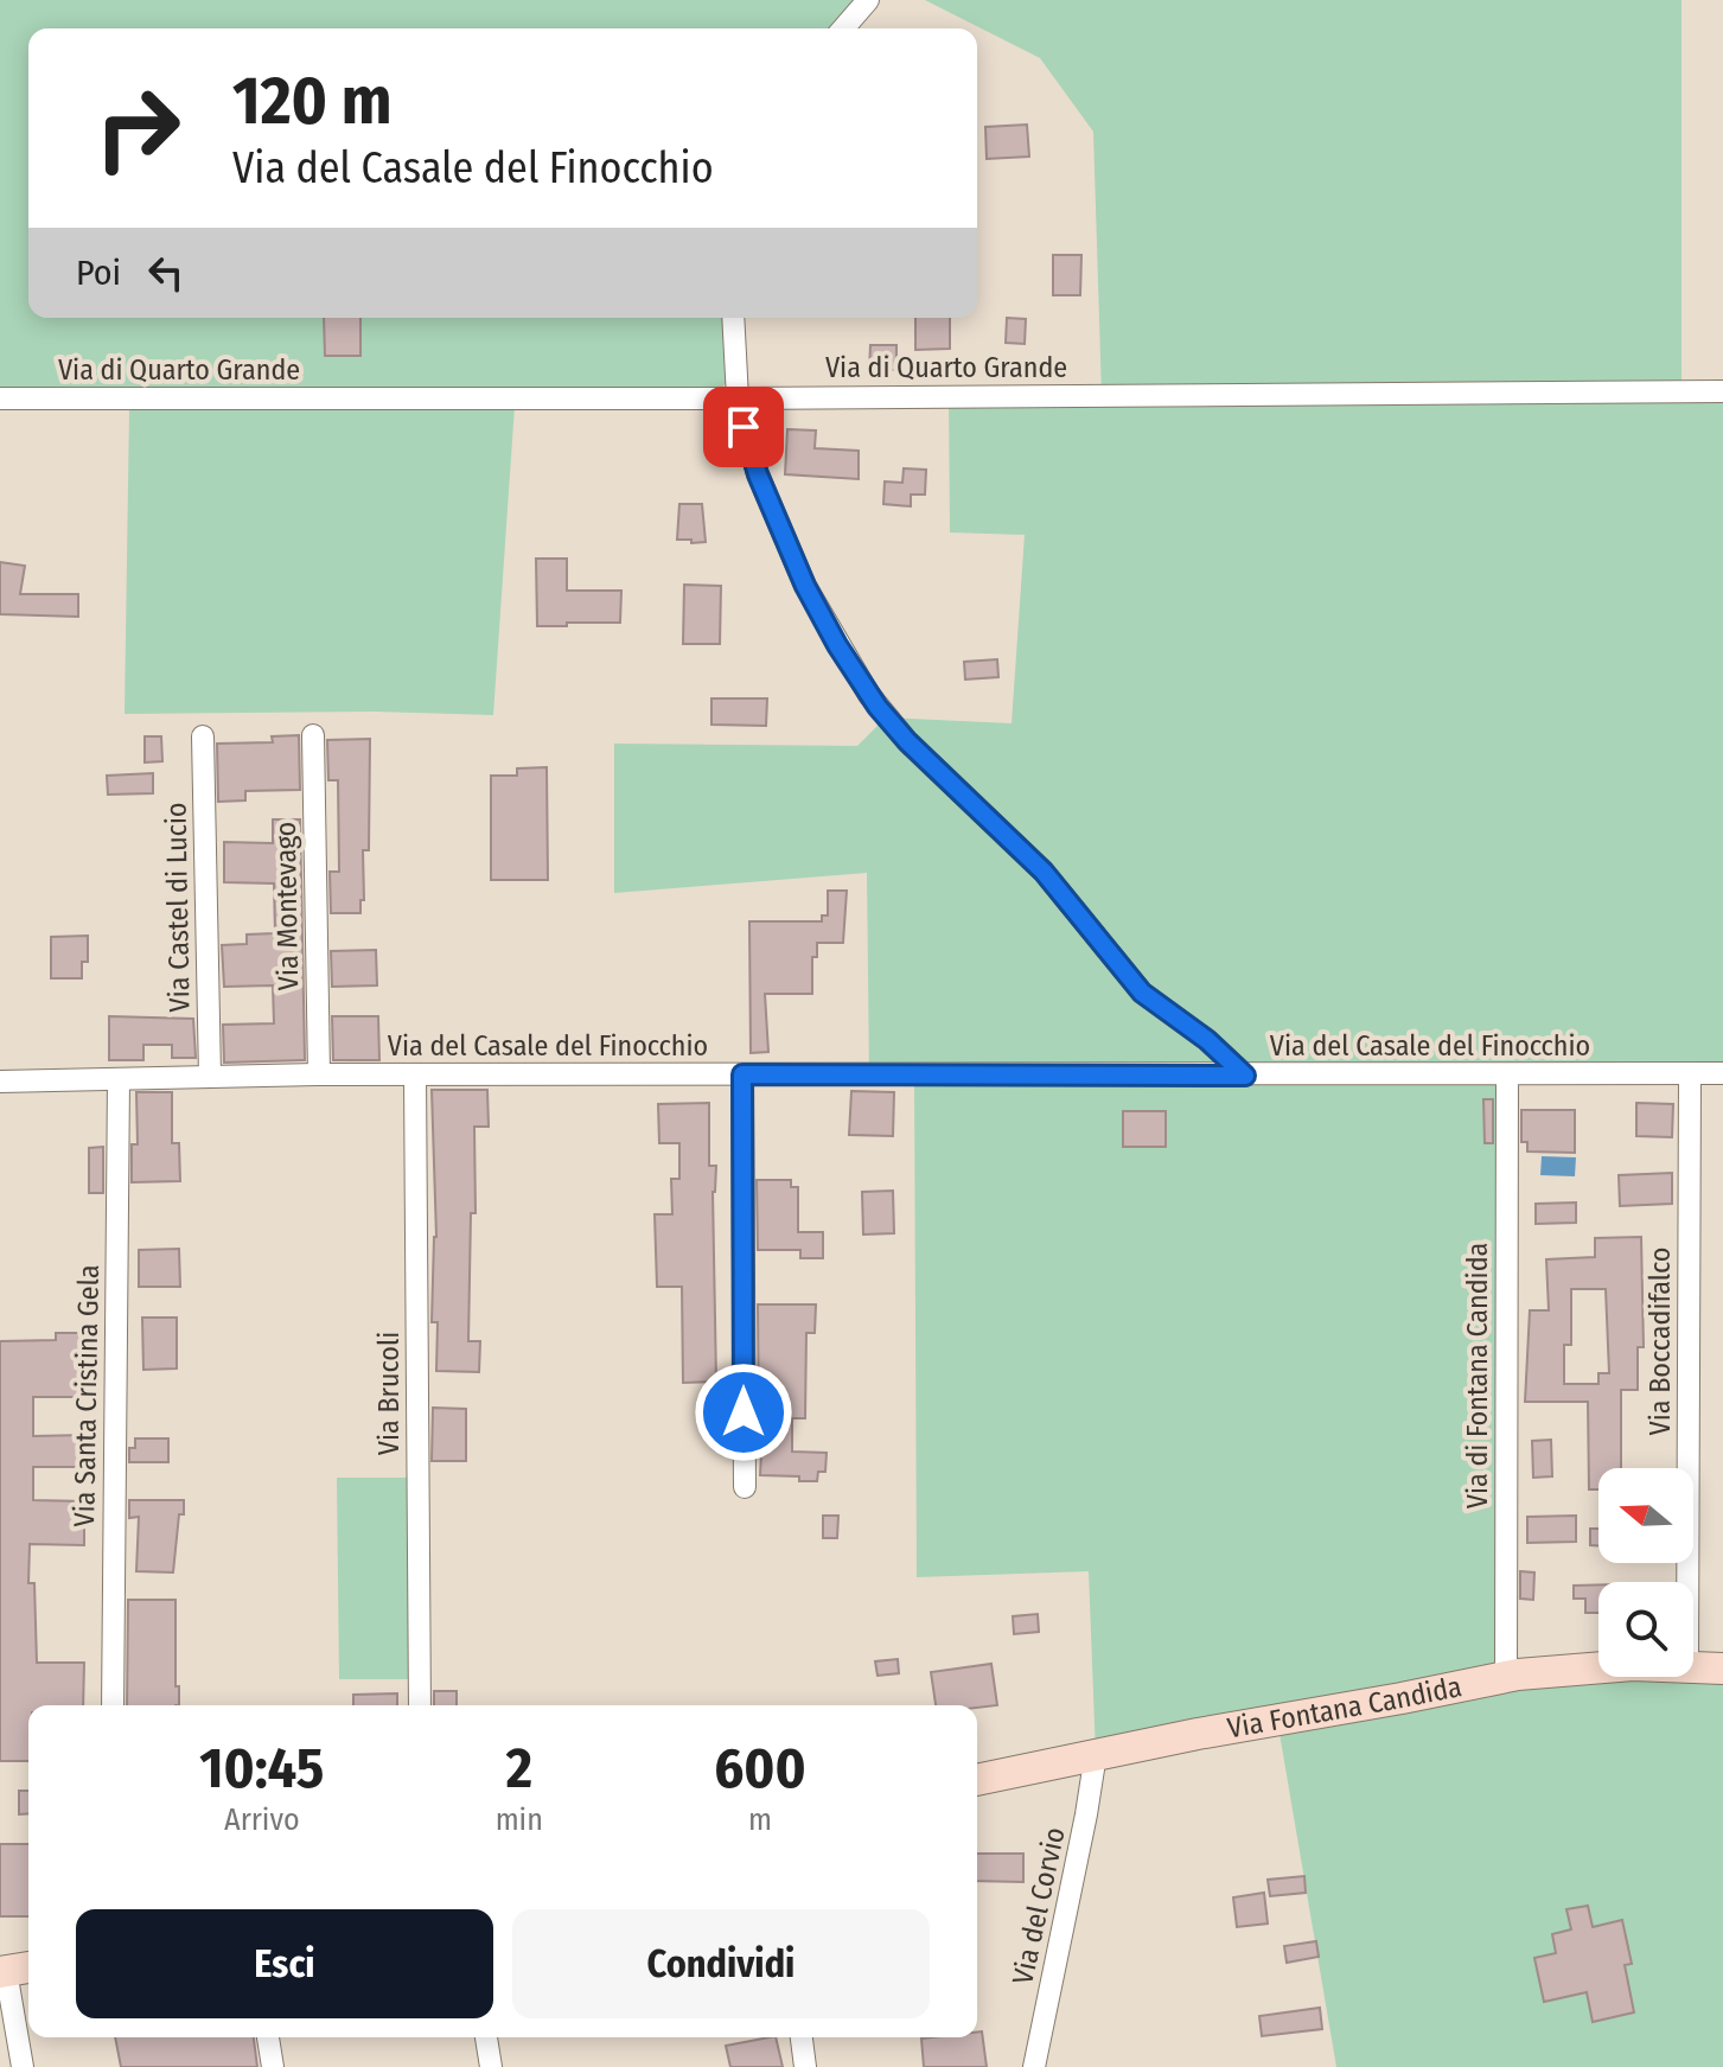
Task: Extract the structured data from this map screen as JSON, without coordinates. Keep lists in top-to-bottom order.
{
  "streets": {
    "main road": ["Via Fontana Candida"],
    "street": [
      "Via di Quarto Grande",
      "Via Montevago",
      "Via Castel di Lucio",
      "Via del Casale del Finocchio",
      "Via Boccadifalco",
      "Via di Fontana Candida",
      "Via Brucoli",
      "Via Santa Cristina Gela",
      "Via del Corvio"
    ]
  },
  "crossings": [
    ["Via Montevago", "Via del Casale del Finocchio"],
    ["Via Castel di Lucio", "Via del Casale del Finocchio"],
    ["Via del Casale del Finocchio", "Via Boccadifalco"],
    ["Via del Casale del Finocchio", "Via di Fontana Candida"],
    ["Via del Casale del Finocchio", "Via Brucoli"],
    ["Via del Casale del Finocchio", "Via Santa Cristina Gela"],
    ["Via di Fontana Candida", "Via Fontana Candida"],
    ["Via Fontana Candida", "Via del Corvio"]
  ],
  "north": "left",
  "page": {
    "turn": ["120 m", "Via del Casale del Finocchio"],
    "then": "Poi",
    "eta": [
      "10:45",
      "Arrivo",
      "2",
      "min",
      "600",
      "m"
    ],
    "buttons": ["Esci", "Condividi"]
  }
}
